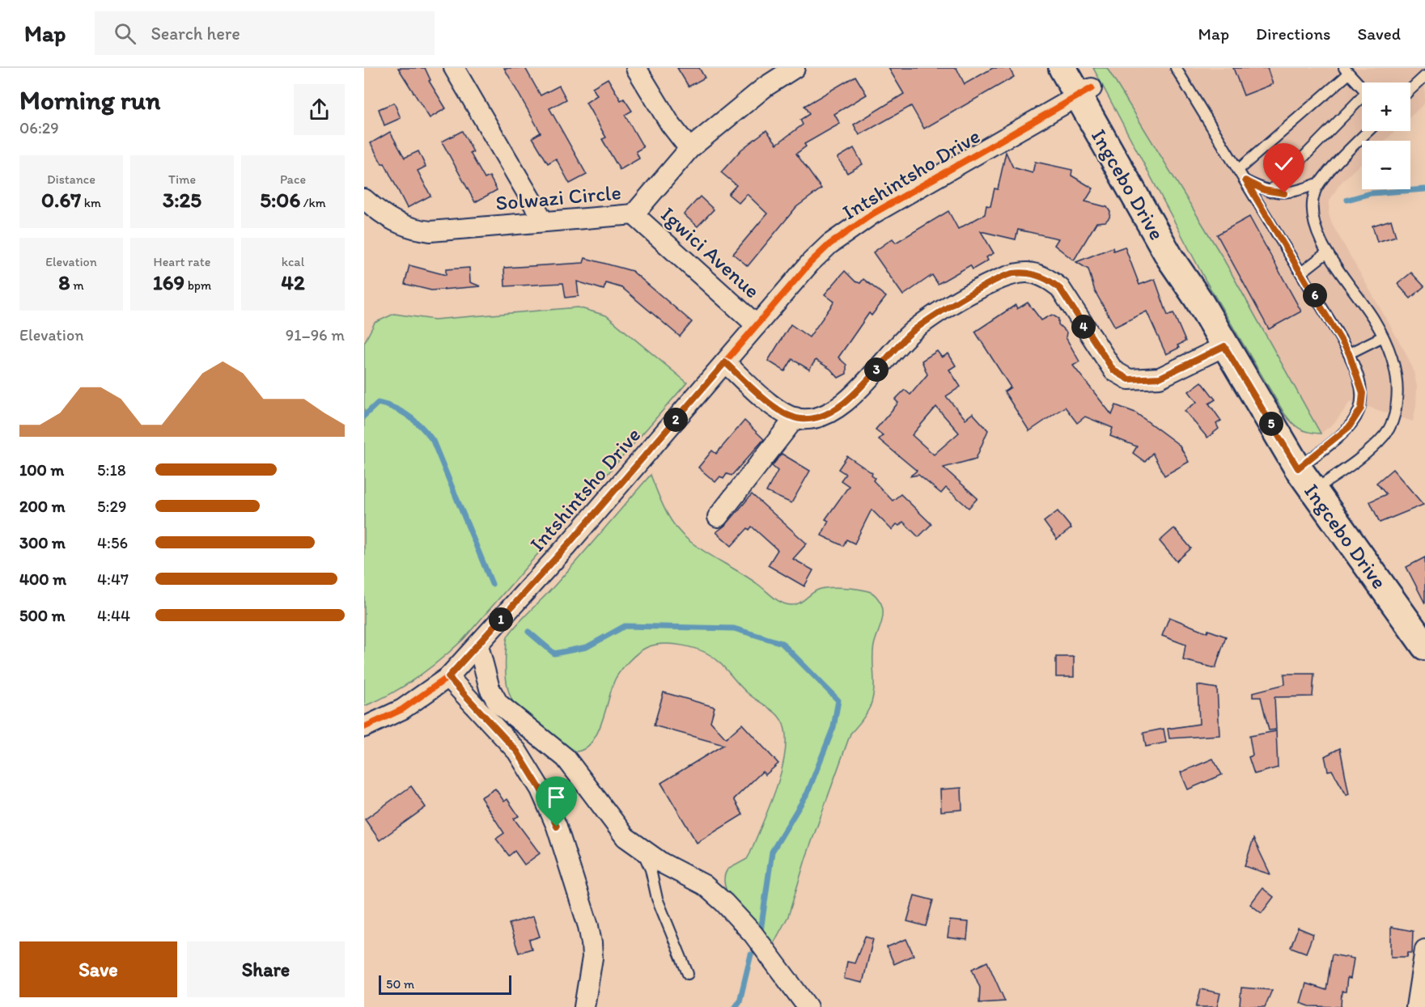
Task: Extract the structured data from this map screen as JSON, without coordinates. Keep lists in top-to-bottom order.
{
  "streets": {
    "main road": ["Ingcebo Drive"],
    "street": ["Intshintsho Drive", "Solwazi Circle", "Igwici Avenue"]
  },
  "crossings": [
    ["Intshintsho Drive", "Ingcebo Drive"],
    ["Intshintsho Drive", "Igwici Avenue"],
    ["Solwazi Circle", "Igwici Avenue"]
  ],
  "scale_bar": "50 m",
  "page": {
    "header": "Map",
    "search": "Search here",
    "nav": ["Map", "Directions", "Saved"],
    "heading": ["Morning run", "06:29"],
    "map_buttons": ["+", "−"],
    "stats": [
      ["Distance", "0.67 km"],
      ["Time", "3:25"],
      ["Pace", "5:06 /km"],
      ["Elevation", "8 m"],
      ["Heart rate", "169 bpm"],
      ["kcal", "42"]
    ],
    "pins": [
      "6",
      "4",
      "3",
      "2",
      "5",
      "1"
    ],
    "chart": ["Elevation", "91–96 m"],
    "list": [
      {
        "name": "100 m",
        "note": "5:18"
      },
      {
        "name": "200 m",
        "note": "5:29"
      },
      {
        "name": "300 m",
        "note": "4:56"
      },
      {
        "name": "400 m",
        "note": "4:47"
      },
      {
        "name": "500 m",
        "note": "4:44"
      }
    ],
    "buttons": ["Save", "Share"],
    "scale": "50 m"
  }
}
